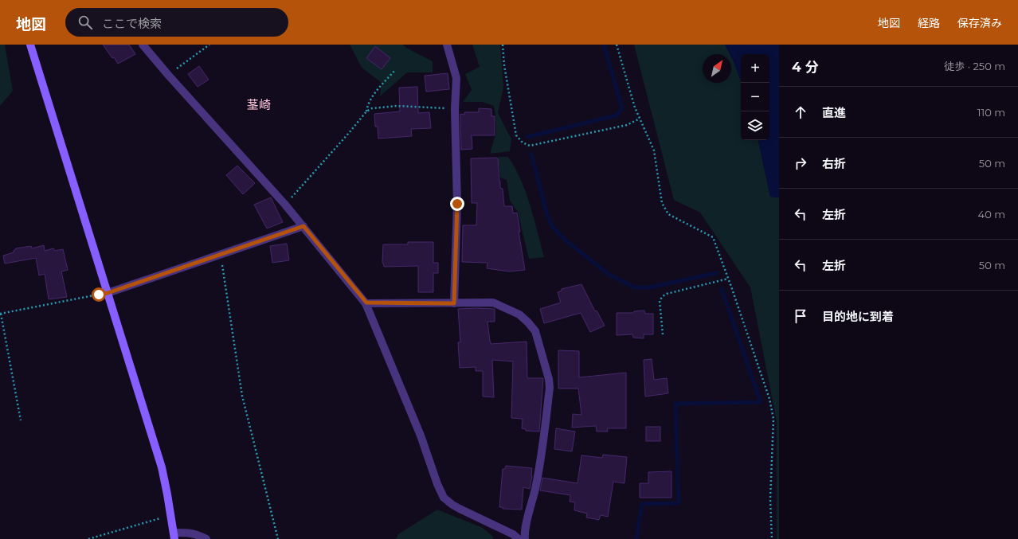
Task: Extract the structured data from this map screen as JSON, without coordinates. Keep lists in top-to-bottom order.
{
  "districts": ["茎崎"],
  "north": "top right",
  "page": {
    "header": "地図",
    "search": "ここで検索",
    "nav": ["地図", "経路", "保存済み"],
    "heading": ["4 分", "徒歩 · 250 m"],
    "map_buttons": ["+", "−"],
    "list": [
      ["直進", "110 m"],
      ["右折", "50 m"],
      ["左折", "40 m"],
      ["左折", "50 m"],
      "目的地に到着"
    ]
  }
}
